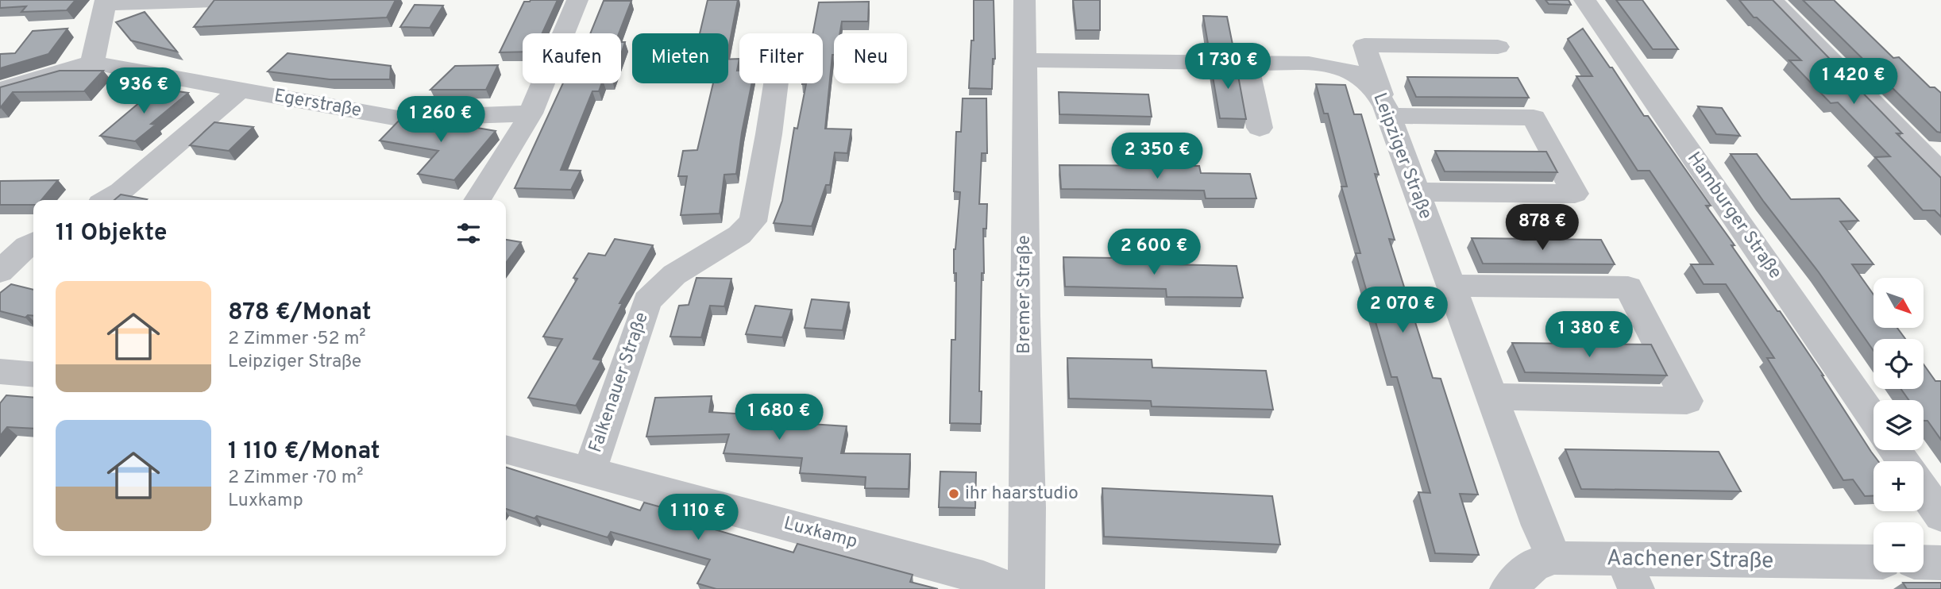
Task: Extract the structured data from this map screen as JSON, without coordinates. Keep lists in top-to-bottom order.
{
  "streets": {
    "street": [
      "Egerstraße",
      "Leipziger Straße",
      "Hamburger Straße",
      "Bremer Straße",
      "Falkenauer Straße",
      "Luxkamp",
      "Aachener Straße"
    ]
  },
  "crossings": [
    ["Leipziger Straße", "Bremer Straße"],
    ["Leipziger Straße", "Aachener Straße"],
    ["Falkenauer Straße", "Luxkamp"]
  ],
  "places": ["ihr haarstudio"],
  "north": "bottom right",
  "page": {
    "chip": [
      "Kaufen",
      "Mieten",
      "Filter",
      "Neu"
    ],
    "price": [
      "1 730 €",
      "1 420 €",
      "936 €",
      "1 260 €",
      "2 350 €",
      "878 €",
      "2 600 €",
      "2 070 €",
      "1 380 €",
      "1 680 €",
      "1 110 €"
    ],
    "heading": "11 Objekte",
    "list": [
      {
        "name": "878 €/Monat",
        "note": "2 Zimmer · 52 m² · Leipziger Straße"
      },
      {
        "name": "1 110 €/Monat",
        "note": "2 Zimmer · 70 m² · Luxkamp"
      }
    ],
    "map_buttons": ["+", "−"]
  }
}
